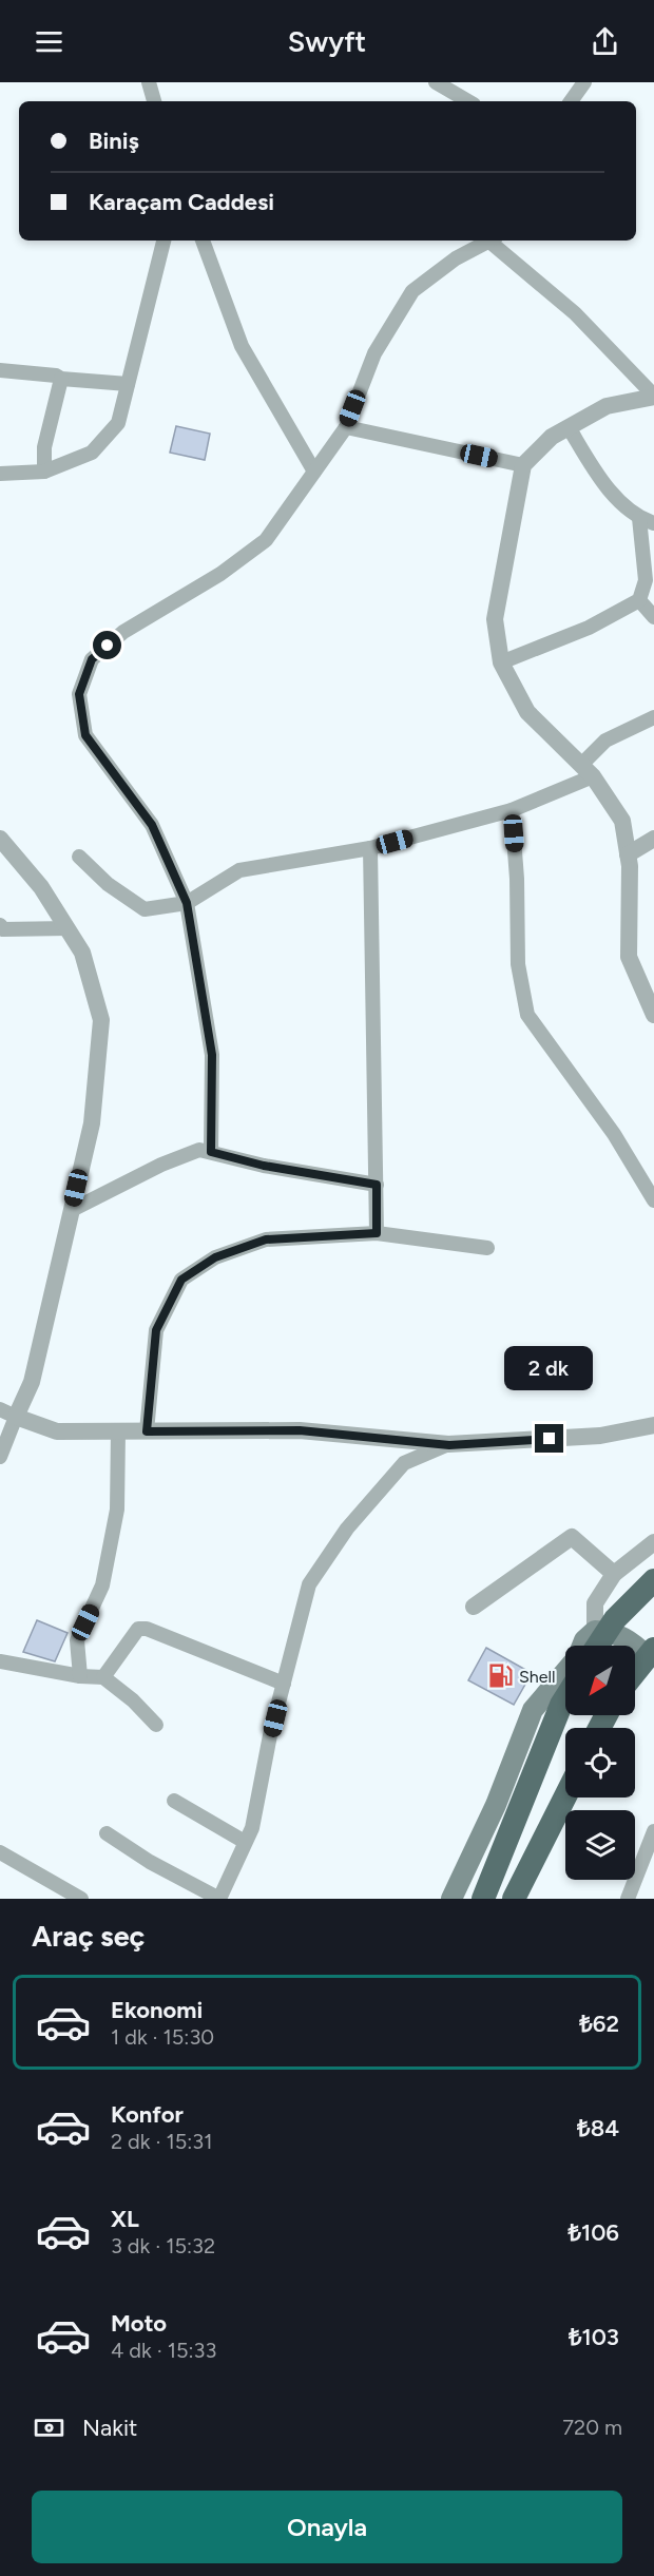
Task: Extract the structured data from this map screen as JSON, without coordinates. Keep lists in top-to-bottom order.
{
  "places": {
    "fuel station": ["Shell"]
  },
  "north": "bottom left",
  "page": {
    "header": "Swyft",
    "banner": ["Biniş", "Karaçam Caddesi"],
    "bubble": "2 dk",
    "heading": "Araç seç",
    "list": [
      {
        "name": "Ekonomi",
        "note": "1 dk · 15:30",
        "value": "₺62"
      },
      {
        "name": "Konfor",
        "note": "2 dk · 15:31",
        "value": "₺84"
      },
      {
        "name": "XL",
        "note": "3 dk · 15:32",
        "value": "₺106"
      },
      {
        "name": "Moto",
        "note": "4 dk · 15:33",
        "value": "₺103"
      }
    ],
    "pay": ["Nakit", "720 m"],
    "buttons": "Onayla"
  }
}
